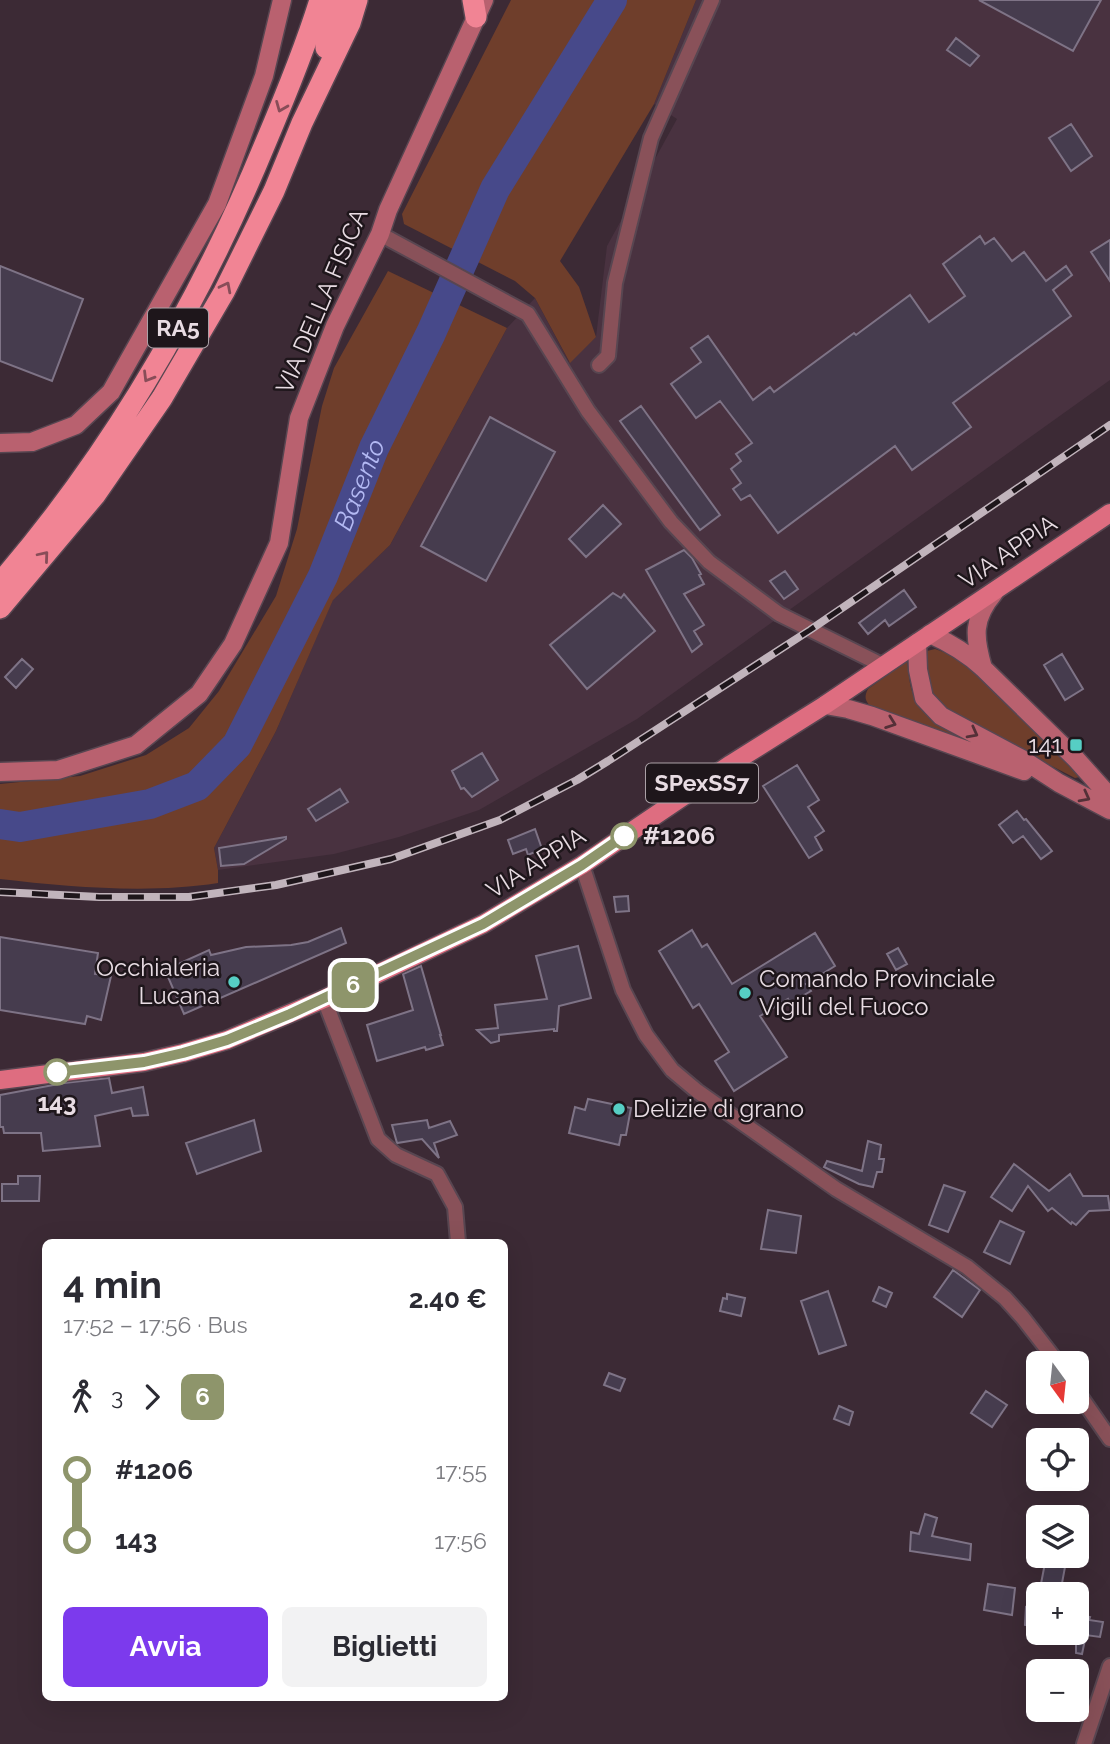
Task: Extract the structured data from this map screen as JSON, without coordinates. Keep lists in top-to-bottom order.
{
  "streets": {
    "highway": ["RA5"],
    "main road": ["VIA APPIA", "SPexSS7"],
    "street": ["VIA DELLA FISICA"]
  },
  "water": ["Basento"],
  "places": {
    "transit": ["141"],
    "other": [
      "#1206",
      "Occhialeria Lucana",
      "Comando Provinciale Vigili del Fuoco",
      "143",
      "Delizie di grano"
    ]
  },
  "lines": ["bus line 6"],
  "north": "bottom",
  "page": {
    "on_map": "6",
    "heading": ["4 min", "17:52 – 17:56 · Bus", "2.40 €"],
    "map_buttons": ["+", "−"],
    "legs": ["3", "6"],
    "list": [
      {
        "name": "#1206",
        "value": "17:55"
      },
      {
        "name": "143",
        "value": "17:56"
      }
    ],
    "buttons": ["Avvia", "Biglietti"]
  }
}
